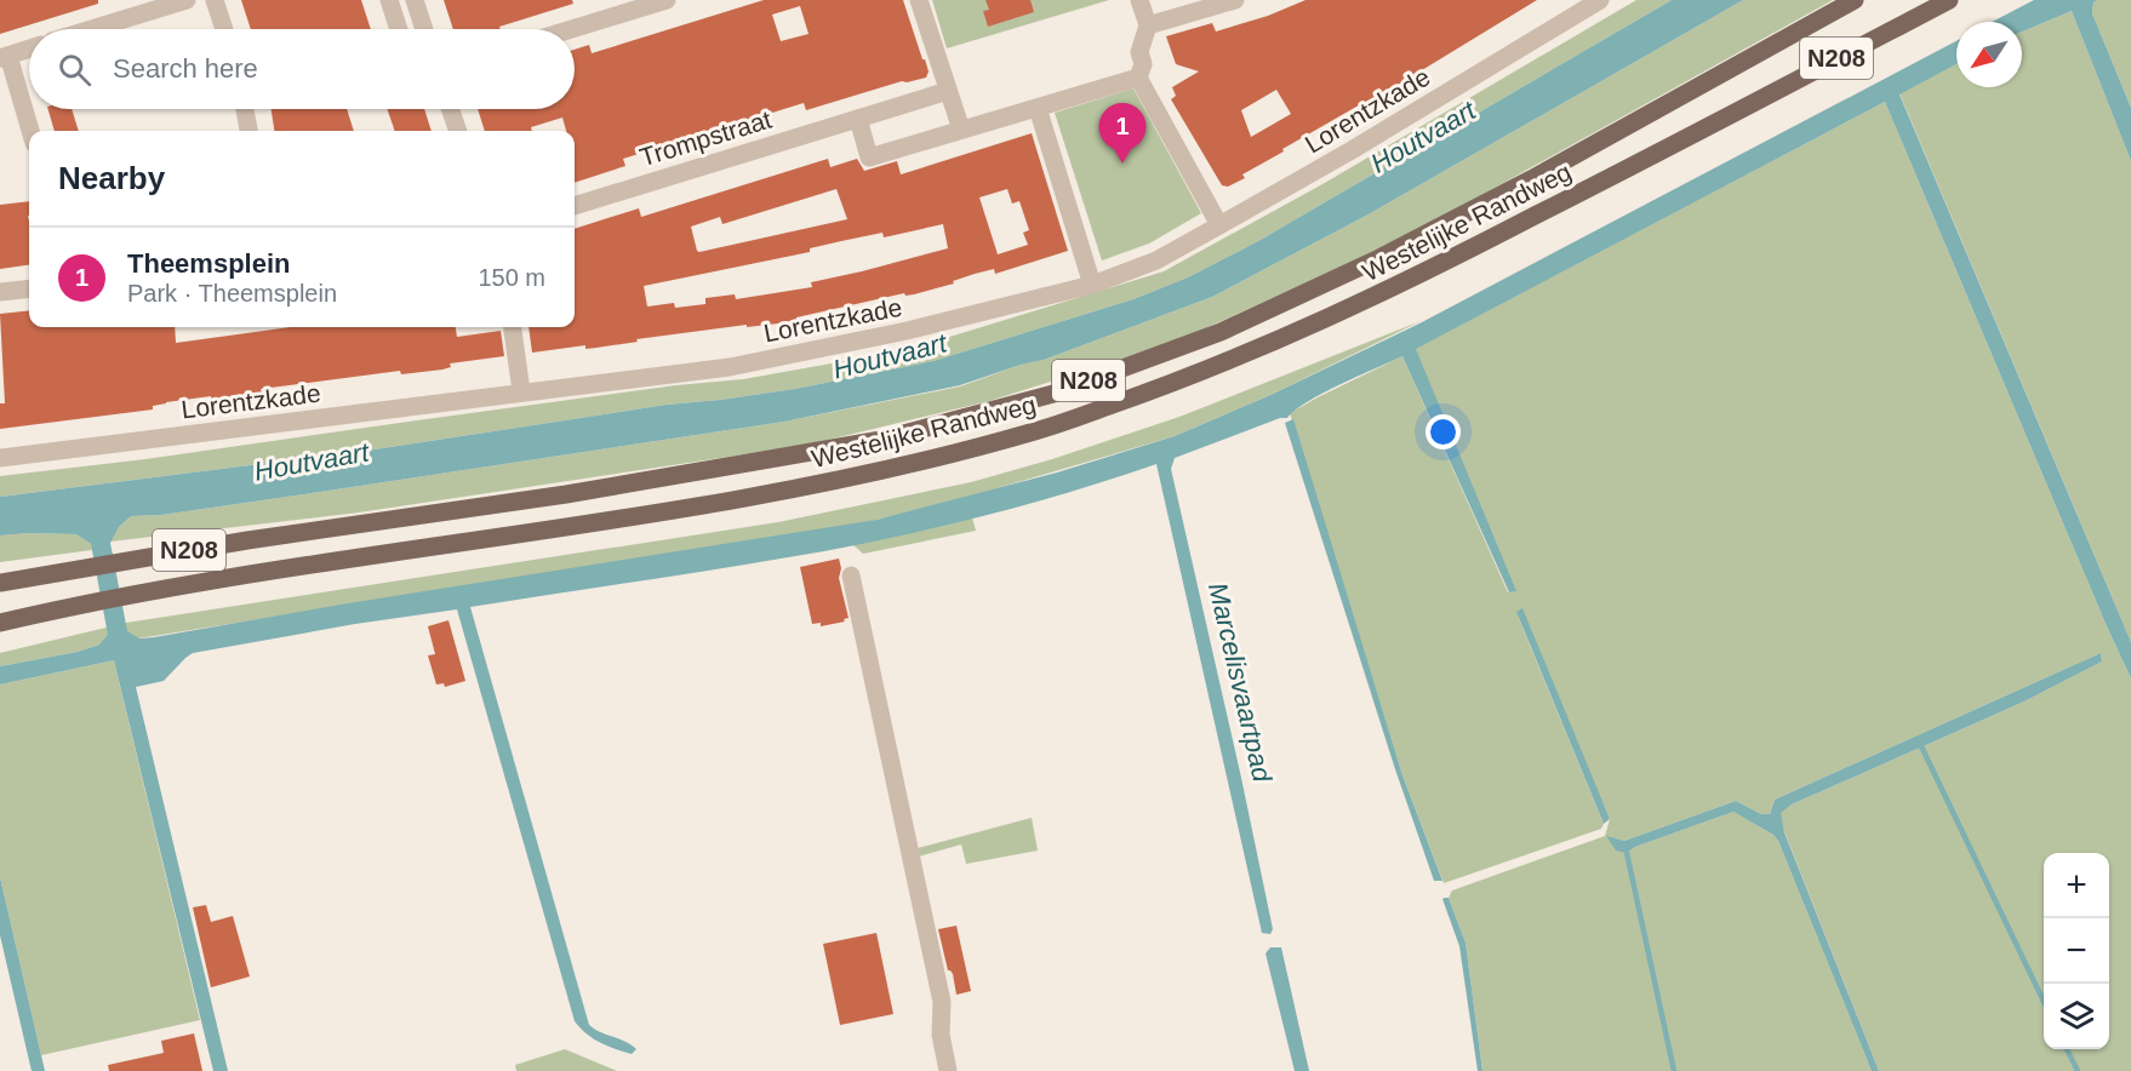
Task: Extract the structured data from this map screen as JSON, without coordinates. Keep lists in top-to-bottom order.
{
  "streets": {
    "main road": ["N208", "Westelijke Randweg"],
    "street": ["Lorentzkade", "Trompstraat"]
  },
  "water": ["Houtvaart", "Marcelisvaartpad"],
  "north": "bottom left",
  "page": {
    "search": "Search here",
    "pins": "1",
    "heading": "Nearby",
    "list": [
      {
        "mark": "1",
        "name": "Theemsplein",
        "note": "Park · Theemsplein",
        "value": "150 m"
      }
    ],
    "map_buttons": ["+", "−"]
  }
}
